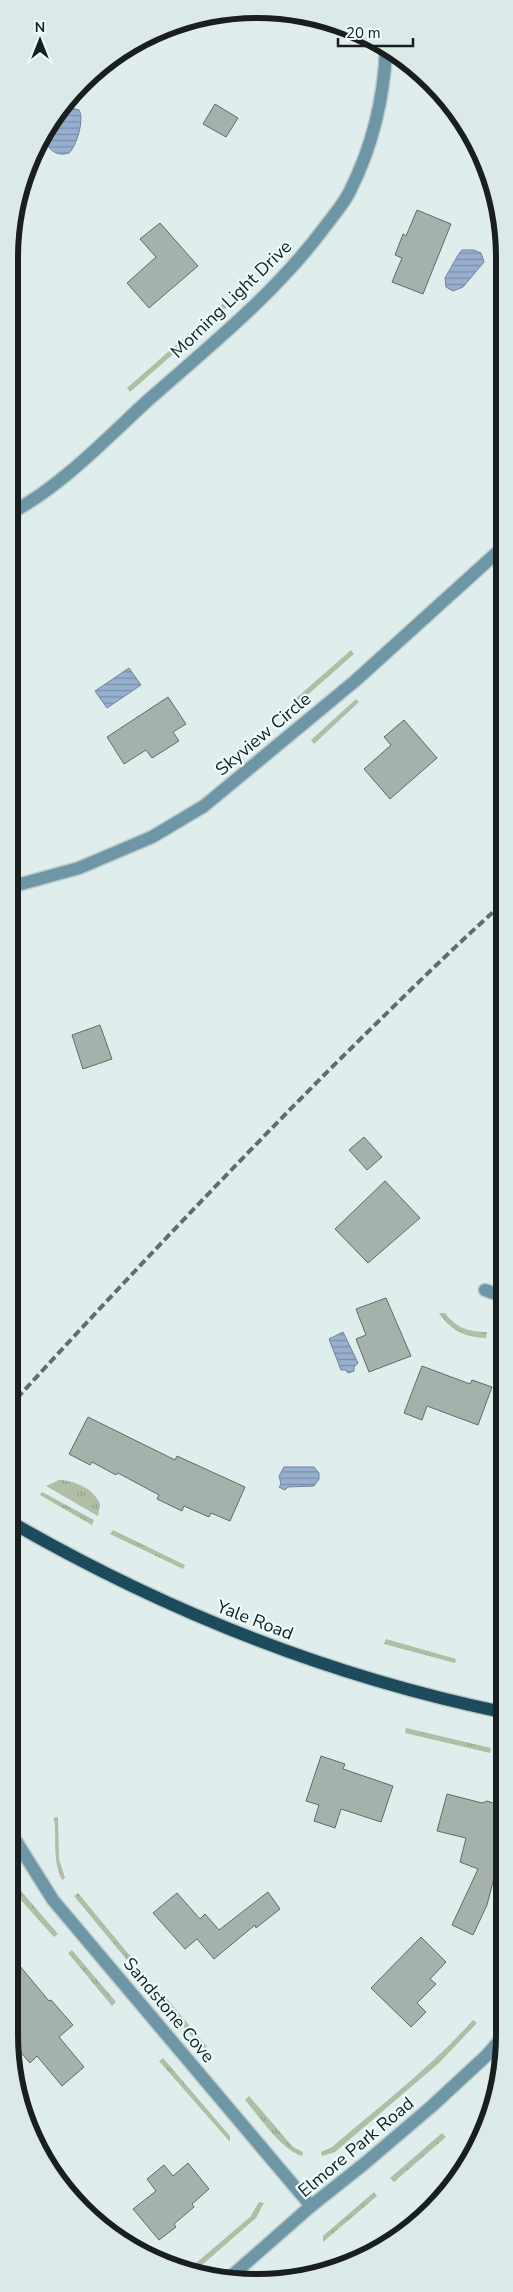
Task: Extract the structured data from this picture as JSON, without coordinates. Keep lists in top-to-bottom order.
{
  "streets": {
    "main road": ["Yale Road"],
    "street": [
      "Morning Light Drive",
      "Skyview Circle",
      "Sandstone Cove",
      "Elmore Park Road"
    ]
  },
  "crossings": [
    ["Sandstone Cove", "Elmore Park Road"]
  ],
  "scale_bar": "20 m",
  "north": "top"
}
